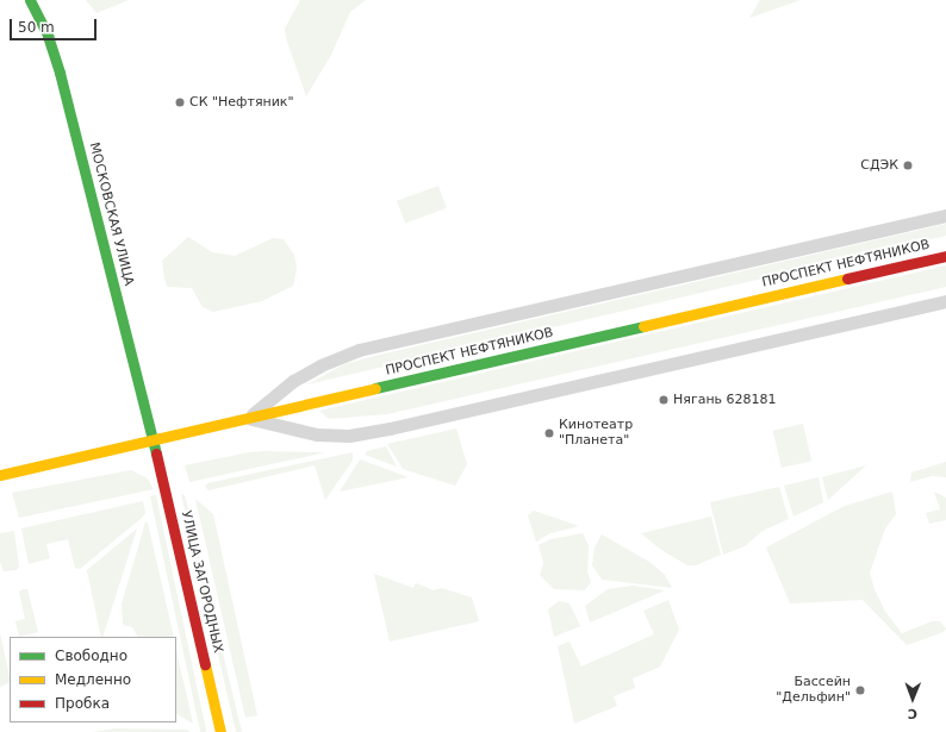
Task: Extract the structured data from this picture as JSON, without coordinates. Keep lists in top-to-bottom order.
{
  "streets": {
    "main road": ["МОСКОВСКАЯ УЛИЦА", "ПРОСПЕКТ НЕФТЯНИКОВ", "УЛИЦА ЗАГОРОДНЫХ"]
  },
  "crossings": [
    ["МОСКОВСКАЯ УЛИЦА", "ПРОСПЕКТ НЕФТЯНИКОВ"],
    ["МОСКОВСКАЯ УЛИЦА", "УЛИЦА ЗАГОРОДНЫХ"],
    ["ПРОСПЕКТ НЕФТЯНИКОВ", "УЛИЦА ЗАГОРОДНЫХ"]
  ],
  "places": [
    "СК \"Нефтяник\"",
    "СДЭК",
    "Нягань 628181",
    "Кинотеатр \"Планета\"",
    "Бассейн \"Дельфин\""
  ],
  "legend": ["Свободно", "Медленно", "Пробка"],
  "scale_bar": "50 m",
  "north": "bottom"
}
